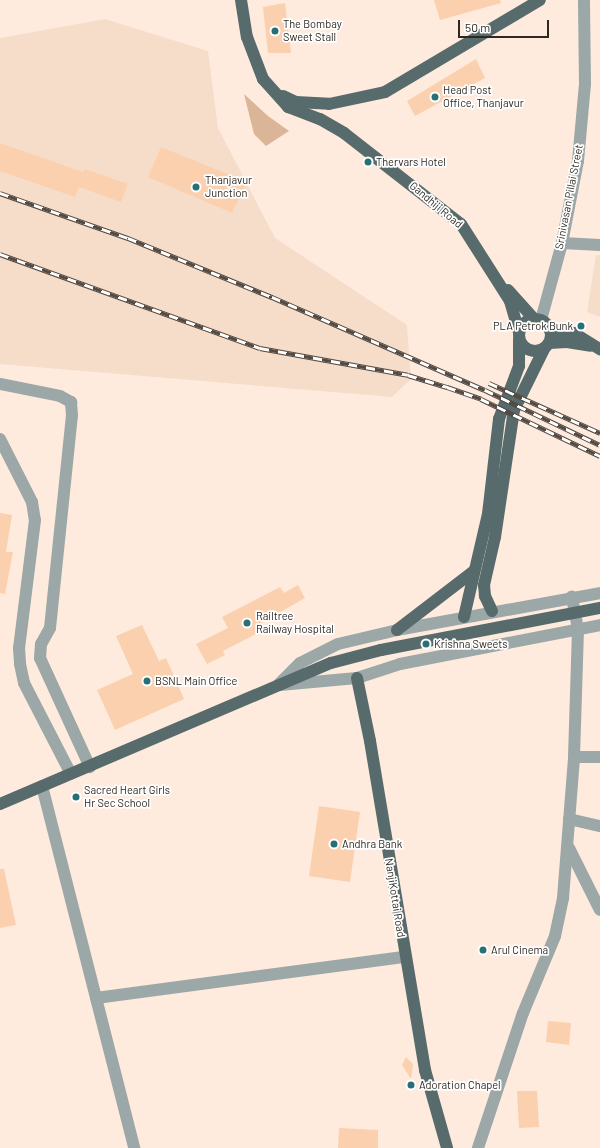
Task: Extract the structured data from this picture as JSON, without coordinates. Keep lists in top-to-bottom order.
{
  "streets": {
    "main road": ["Gandhiji Road", "NanjiKottai Road"],
    "street": ["Srinivasan Pillai Street"]
  },
  "crossings": [
    ["Srinivasan Pillai Street", "Gandhiji Road"]
  ],
  "places": [
    "The Bombay Sweet Stall",
    "Head Post Office, Thanjavur",
    "Thervars Hotel",
    "Thanjavur Junction",
    "PLA Petrok Bunk",
    "Railtree Railway Hospital",
    "Krishna Sweets",
    "BSNL Main Office",
    "Sacred Heart Girls Hr Sec School",
    "Andhra Bank",
    "Arul Cinema",
    "Adoration Chapel"
  ],
  "scale_bar": "50 m"
}
